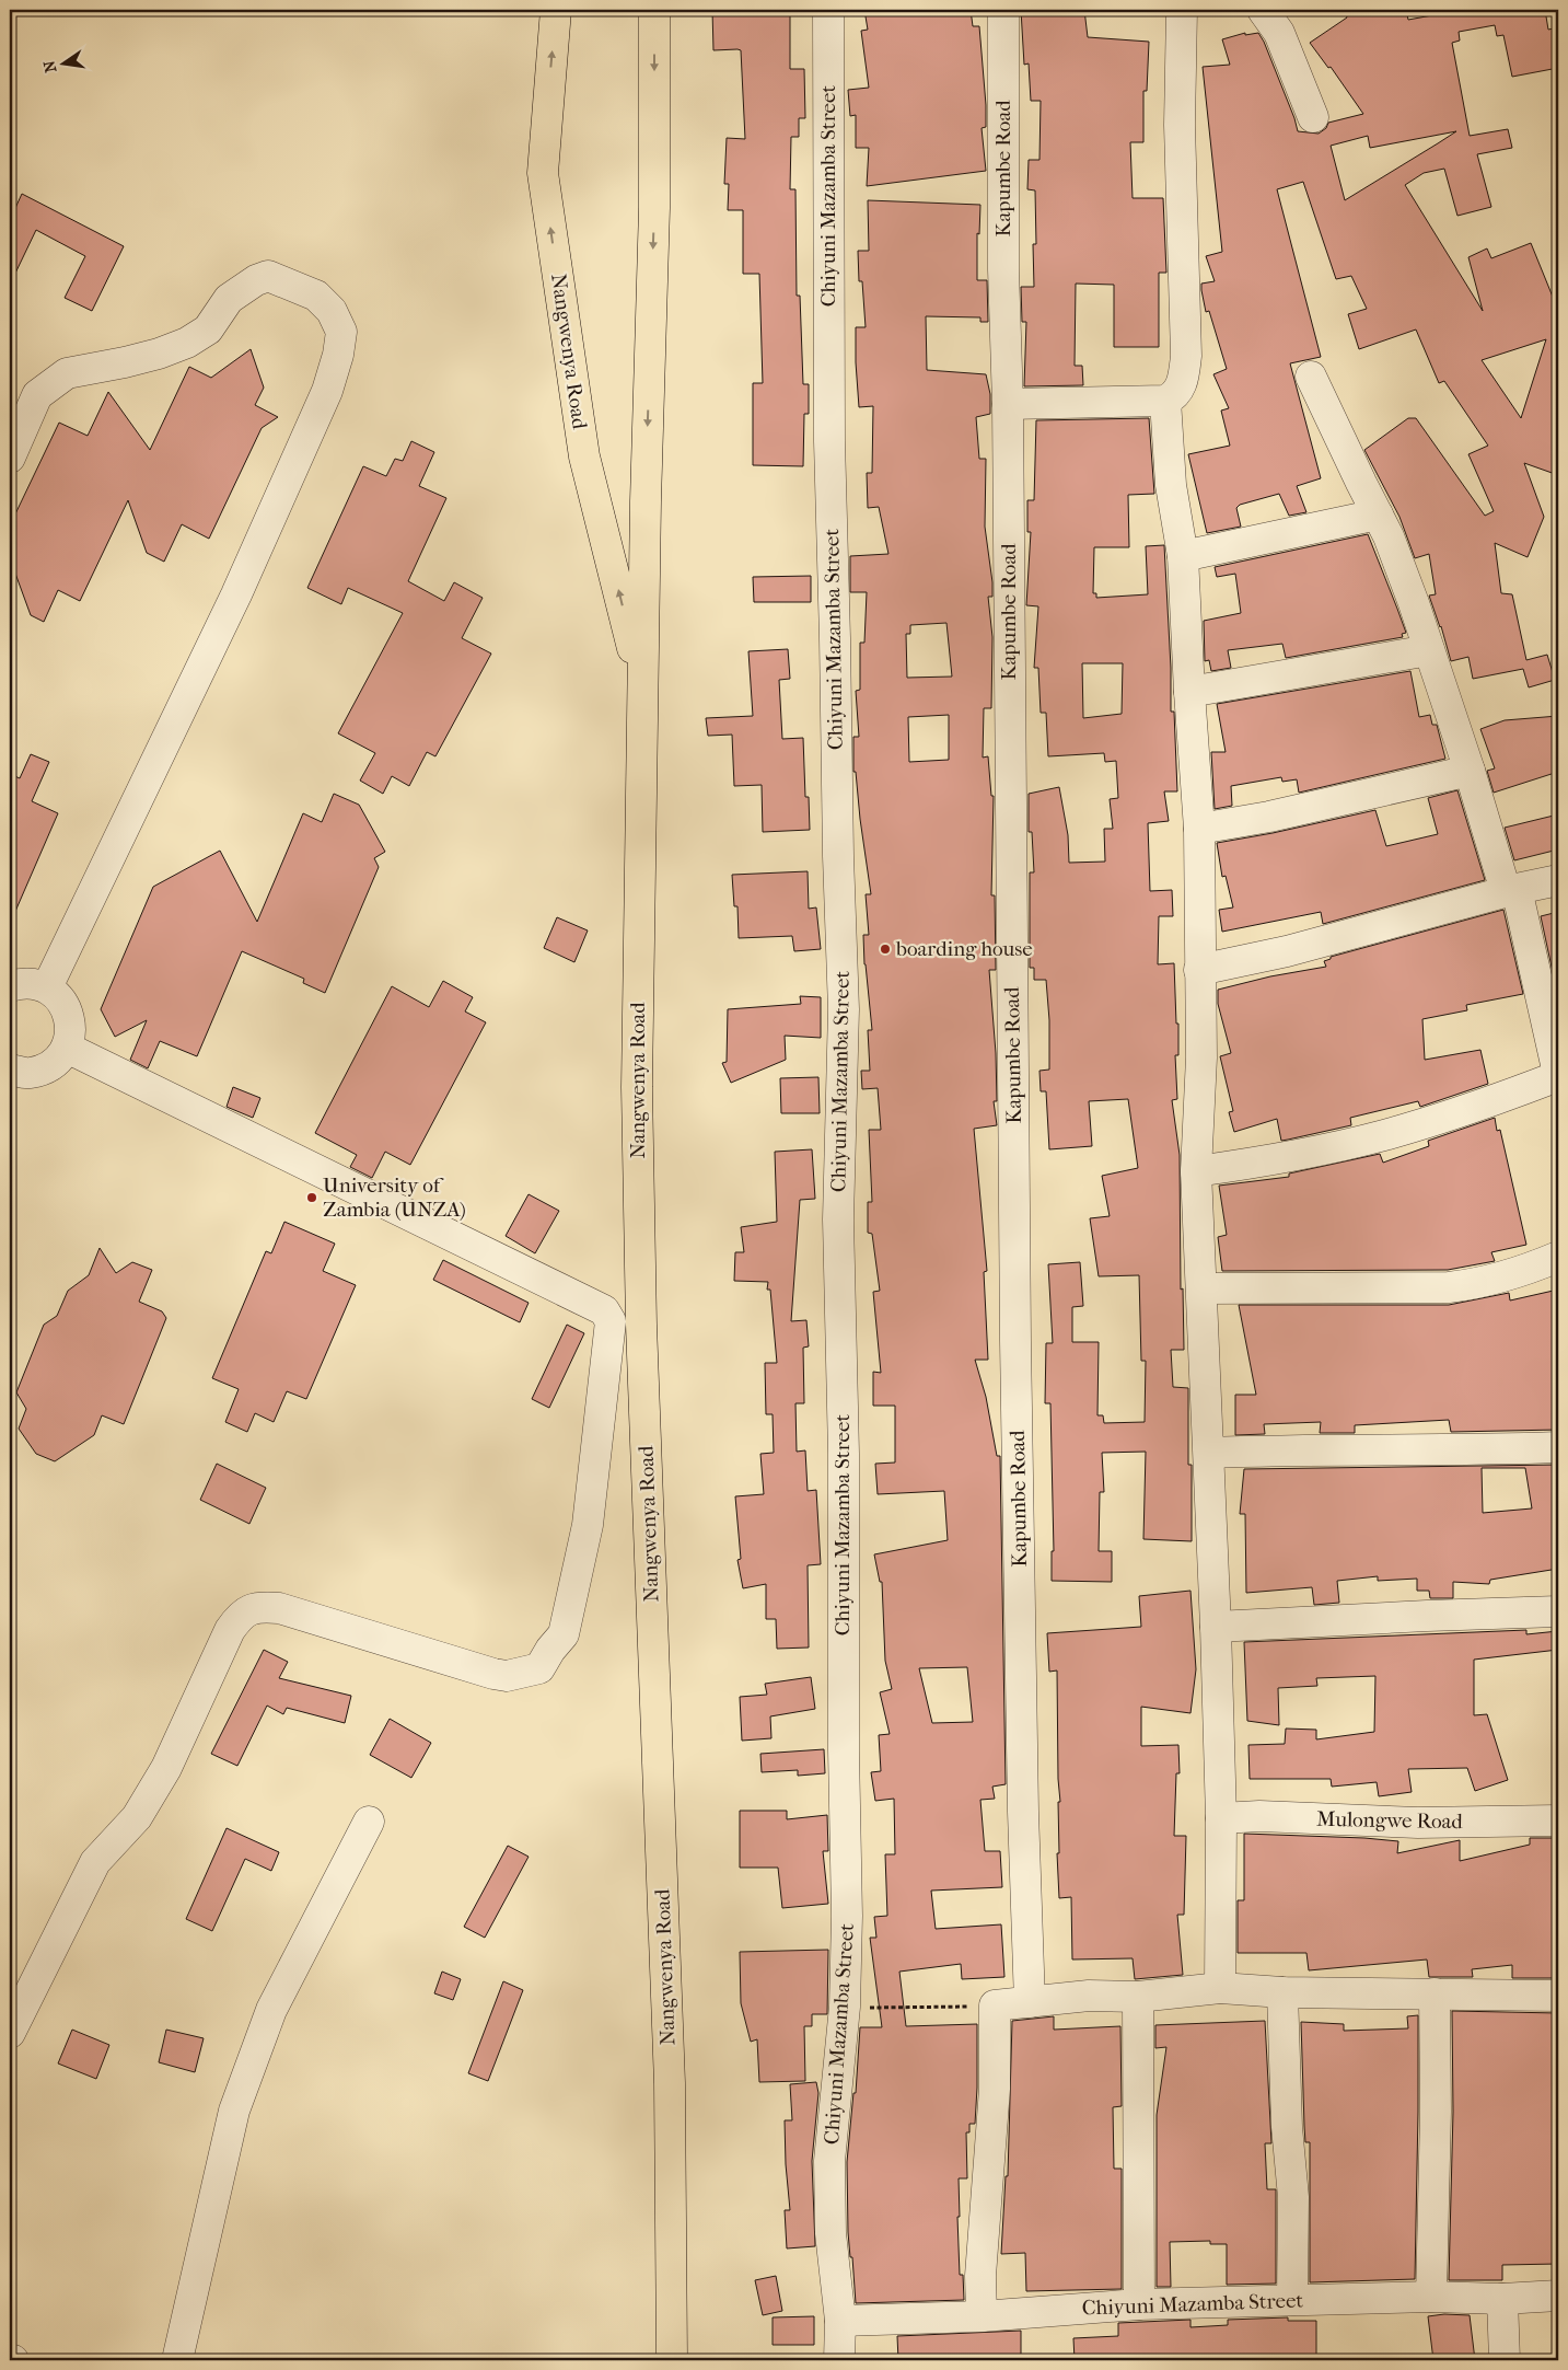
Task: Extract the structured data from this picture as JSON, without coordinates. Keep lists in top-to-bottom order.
{
  "streets": {
    "main road": ["Nangwenya Road"],
    "street": ["Kapumbe Road", "Chiyuni Mazamba Street", "Mulongwe Road"]
  },
  "places": ["boarding house", "University of Zambia (UNZA)"],
  "north": "left"
}
